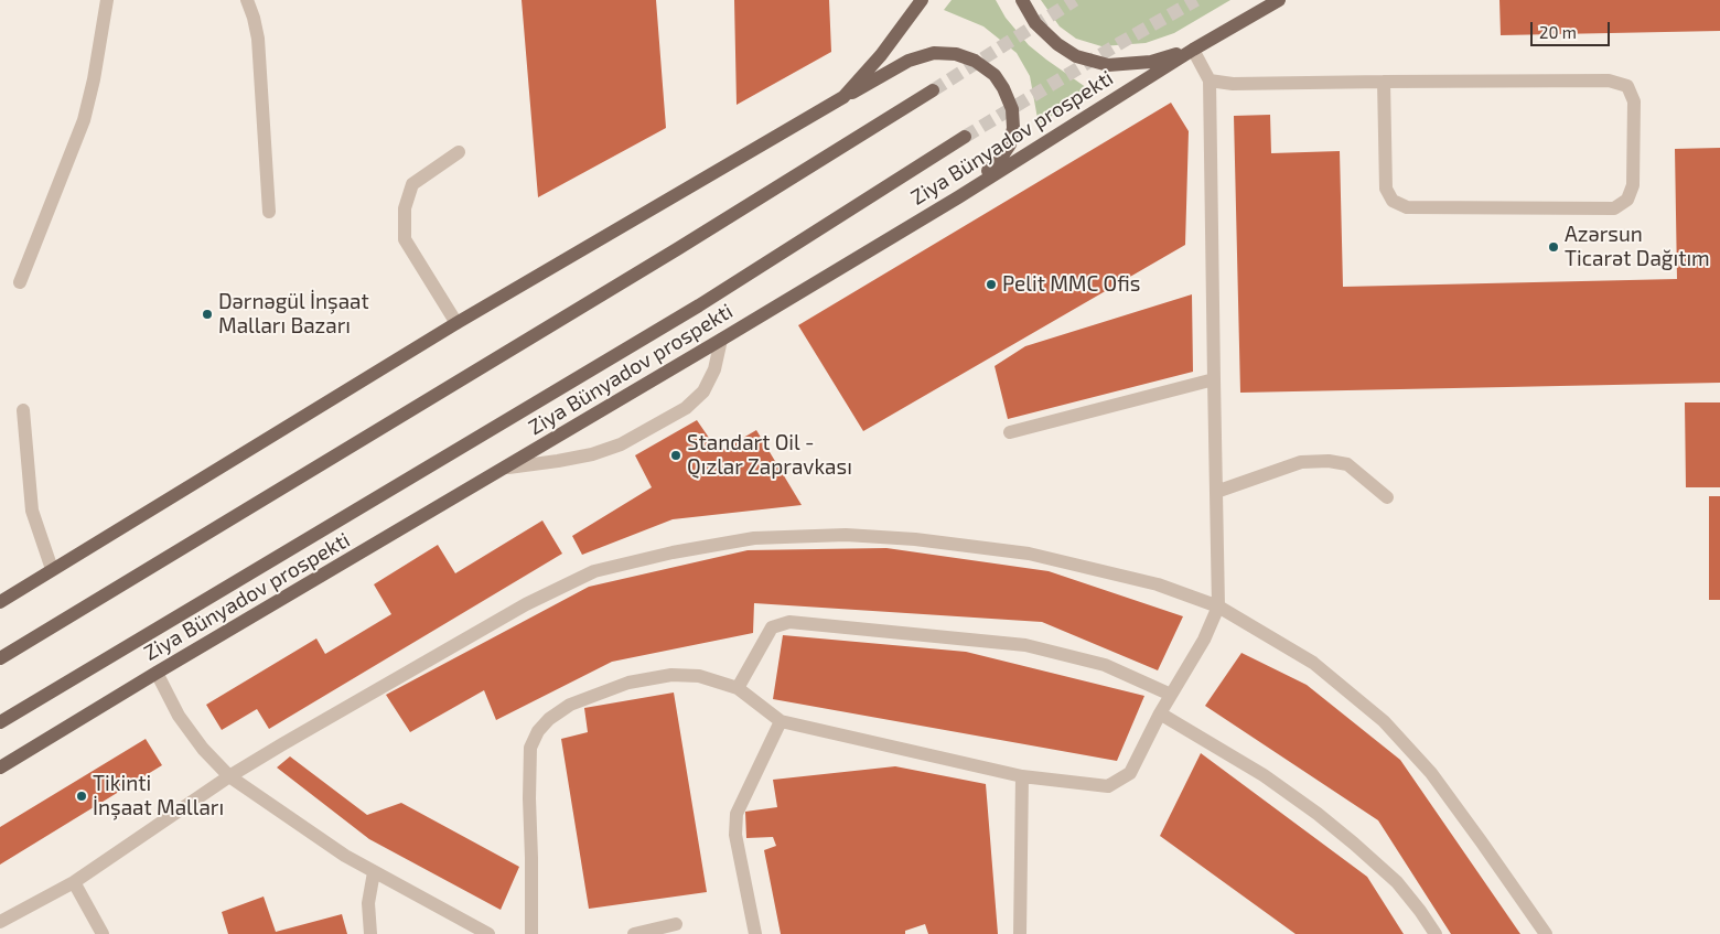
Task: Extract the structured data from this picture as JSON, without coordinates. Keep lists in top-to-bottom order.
{
  "streets": {
    "main road": ["Ziya Bünyadov prospekti"]
  },
  "places": [
    "Azərsun Ticarət Dağıtım",
    "Pelit MMC Ofis",
    "Dərnəgül İnşaat Malları Bazarı",
    "Standart Oil - Qızlar Zapravkası",
    "Tikinti İnşaat Malları"
  ],
  "scale_bar": "20 m"
}
